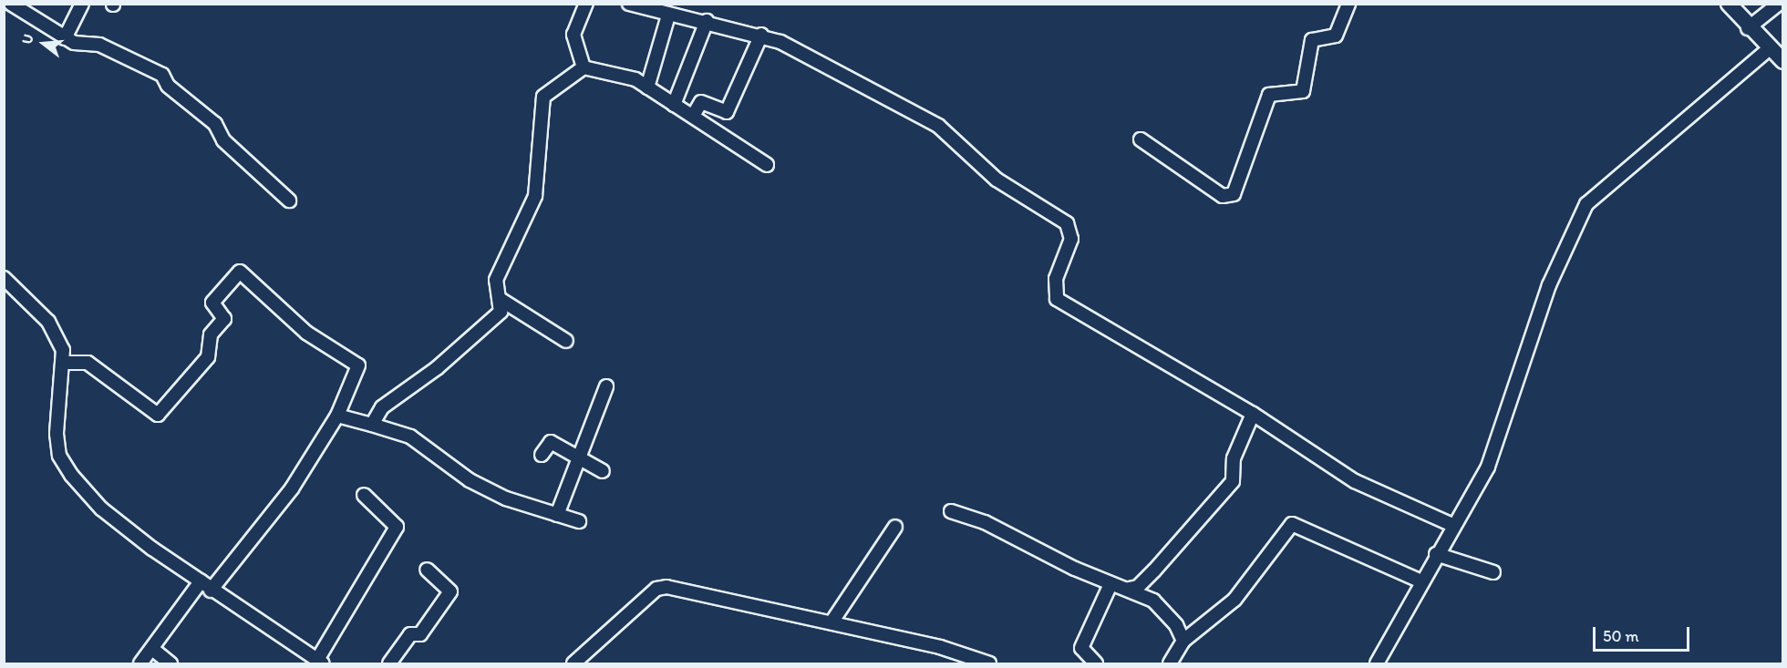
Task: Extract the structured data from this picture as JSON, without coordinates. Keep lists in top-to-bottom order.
{
  "scale_bar": "50 m",
  "north": "left"
}
